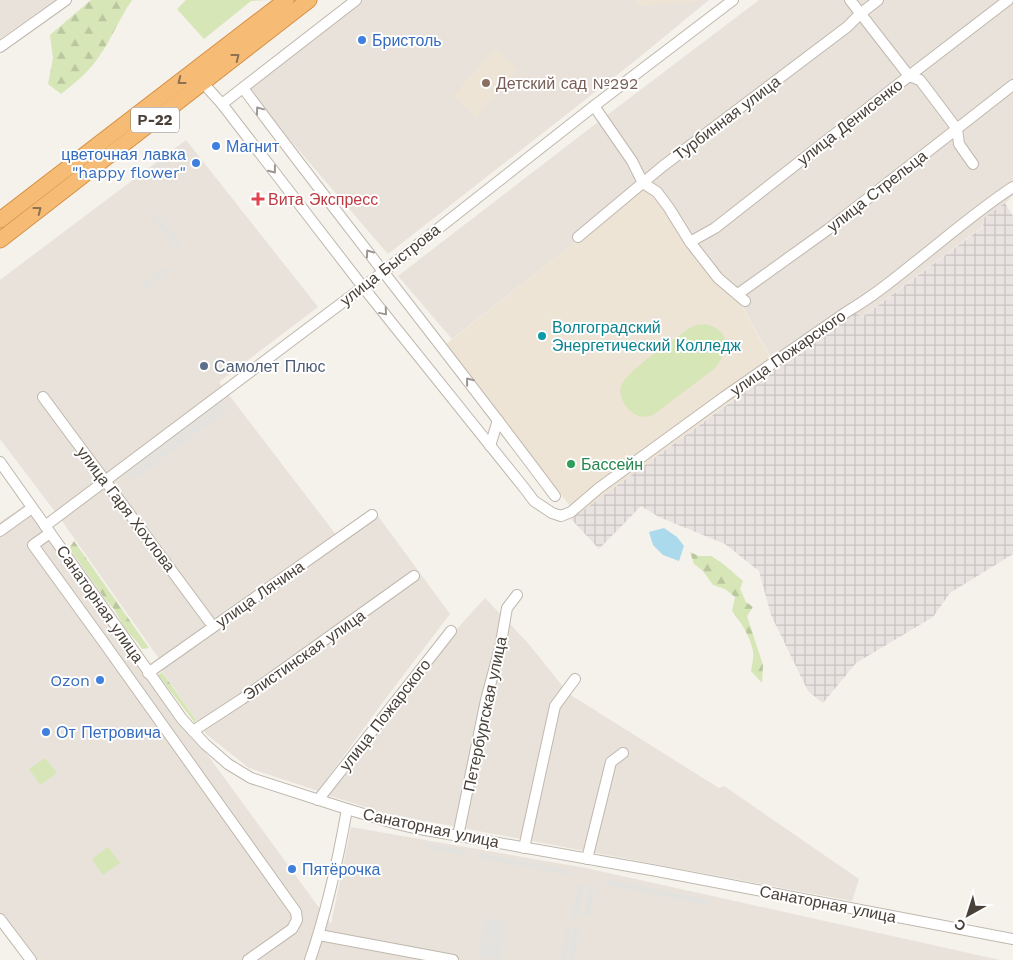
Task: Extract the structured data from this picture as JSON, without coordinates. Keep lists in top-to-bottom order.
{
  "streets": {
    "highway": ["Р-22"],
    "street": [
      "Турбинная улица",
      "улица Денисенко",
      "улица Стрельца",
      "улица Быстрова",
      "улица Пожарского",
      "улица Гаря Хохлова",
      "улица Лячина",
      "Санаторная улица",
      "Элистинская улица",
      "Петербургская улица"
    ]
  },
  "crossings": [
    ["улица Денисенко", "улица Стрельца"],
    ["улица Быстрова", "улица Гаря Хохлова"],
    ["улица Быстрова", "Санаторная улица"],
    ["улица Пожарского", "Санаторная улица"],
    ["улица Лячина", "Санаторная улица"],
    ["Санаторная улица", "Элистинская улица"],
    ["Санаторная улица", "Петербургская улица"]
  ],
  "places": {
    "other": [
      "Бристоль",
      "Детский сад №292",
      "Магнит",
      "цветочная лавка \"happy flower\"",
      "Волгоградский Энергетический Колледж",
      "Самолет Плюс",
      "Бассейн",
      "Ozon",
      "От Петровича",
      "Пятёрочка"
    ],
    "health": ["Вита Экспресс"]
  },
  "north": "bottom left"
}
